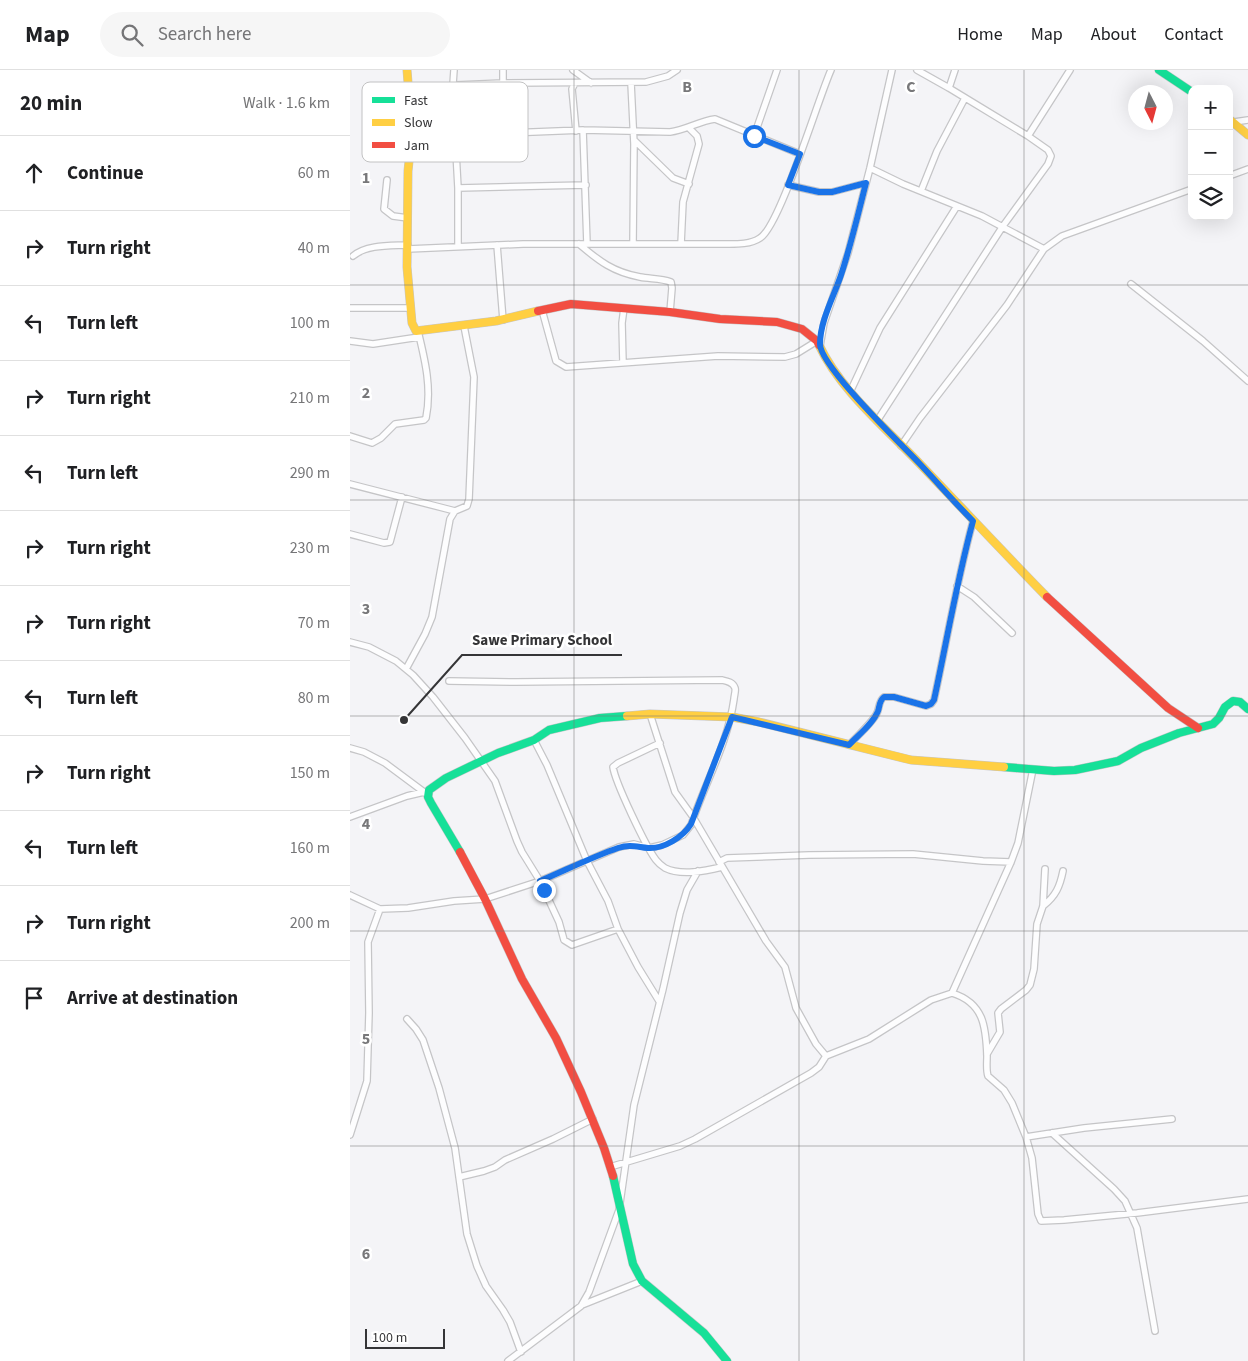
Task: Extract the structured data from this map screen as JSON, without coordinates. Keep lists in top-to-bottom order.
{
  "places": ["Sawe Primary School"],
  "legend": ["Fast", "Slow", "Jam"],
  "scale_bar": "100 m",
  "north": "bottom",
  "page": {
    "header": "Map",
    "search": "Search here",
    "nav": [
      "Home",
      "Map",
      "About",
      "Contact"
    ],
    "heading": ["20 min", "Walk · 1.6 km"],
    "map_buttons": ["+", "−"],
    "list": [
      ["Continue", "60 m"],
      ["Turn right", "40 m"],
      ["Turn left", "100 m"],
      ["Turn right", "210 m"],
      ["Turn left", "290 m"],
      ["Turn right", "230 m"],
      ["Turn right", "70 m"],
      ["Turn left", "80 m"],
      ["Turn right", "150 m"],
      ["Turn left", "160 m"],
      ["Turn right", "200 m"],
      "Arrive at destination"
    ],
    "scale": "100 m"
  },
  "grid": {
    "columns": ["B", "C"],
    "rows": [
      "1",
      "2",
      "3",
      "4",
      "5",
      "6"
    ]
  }
}
